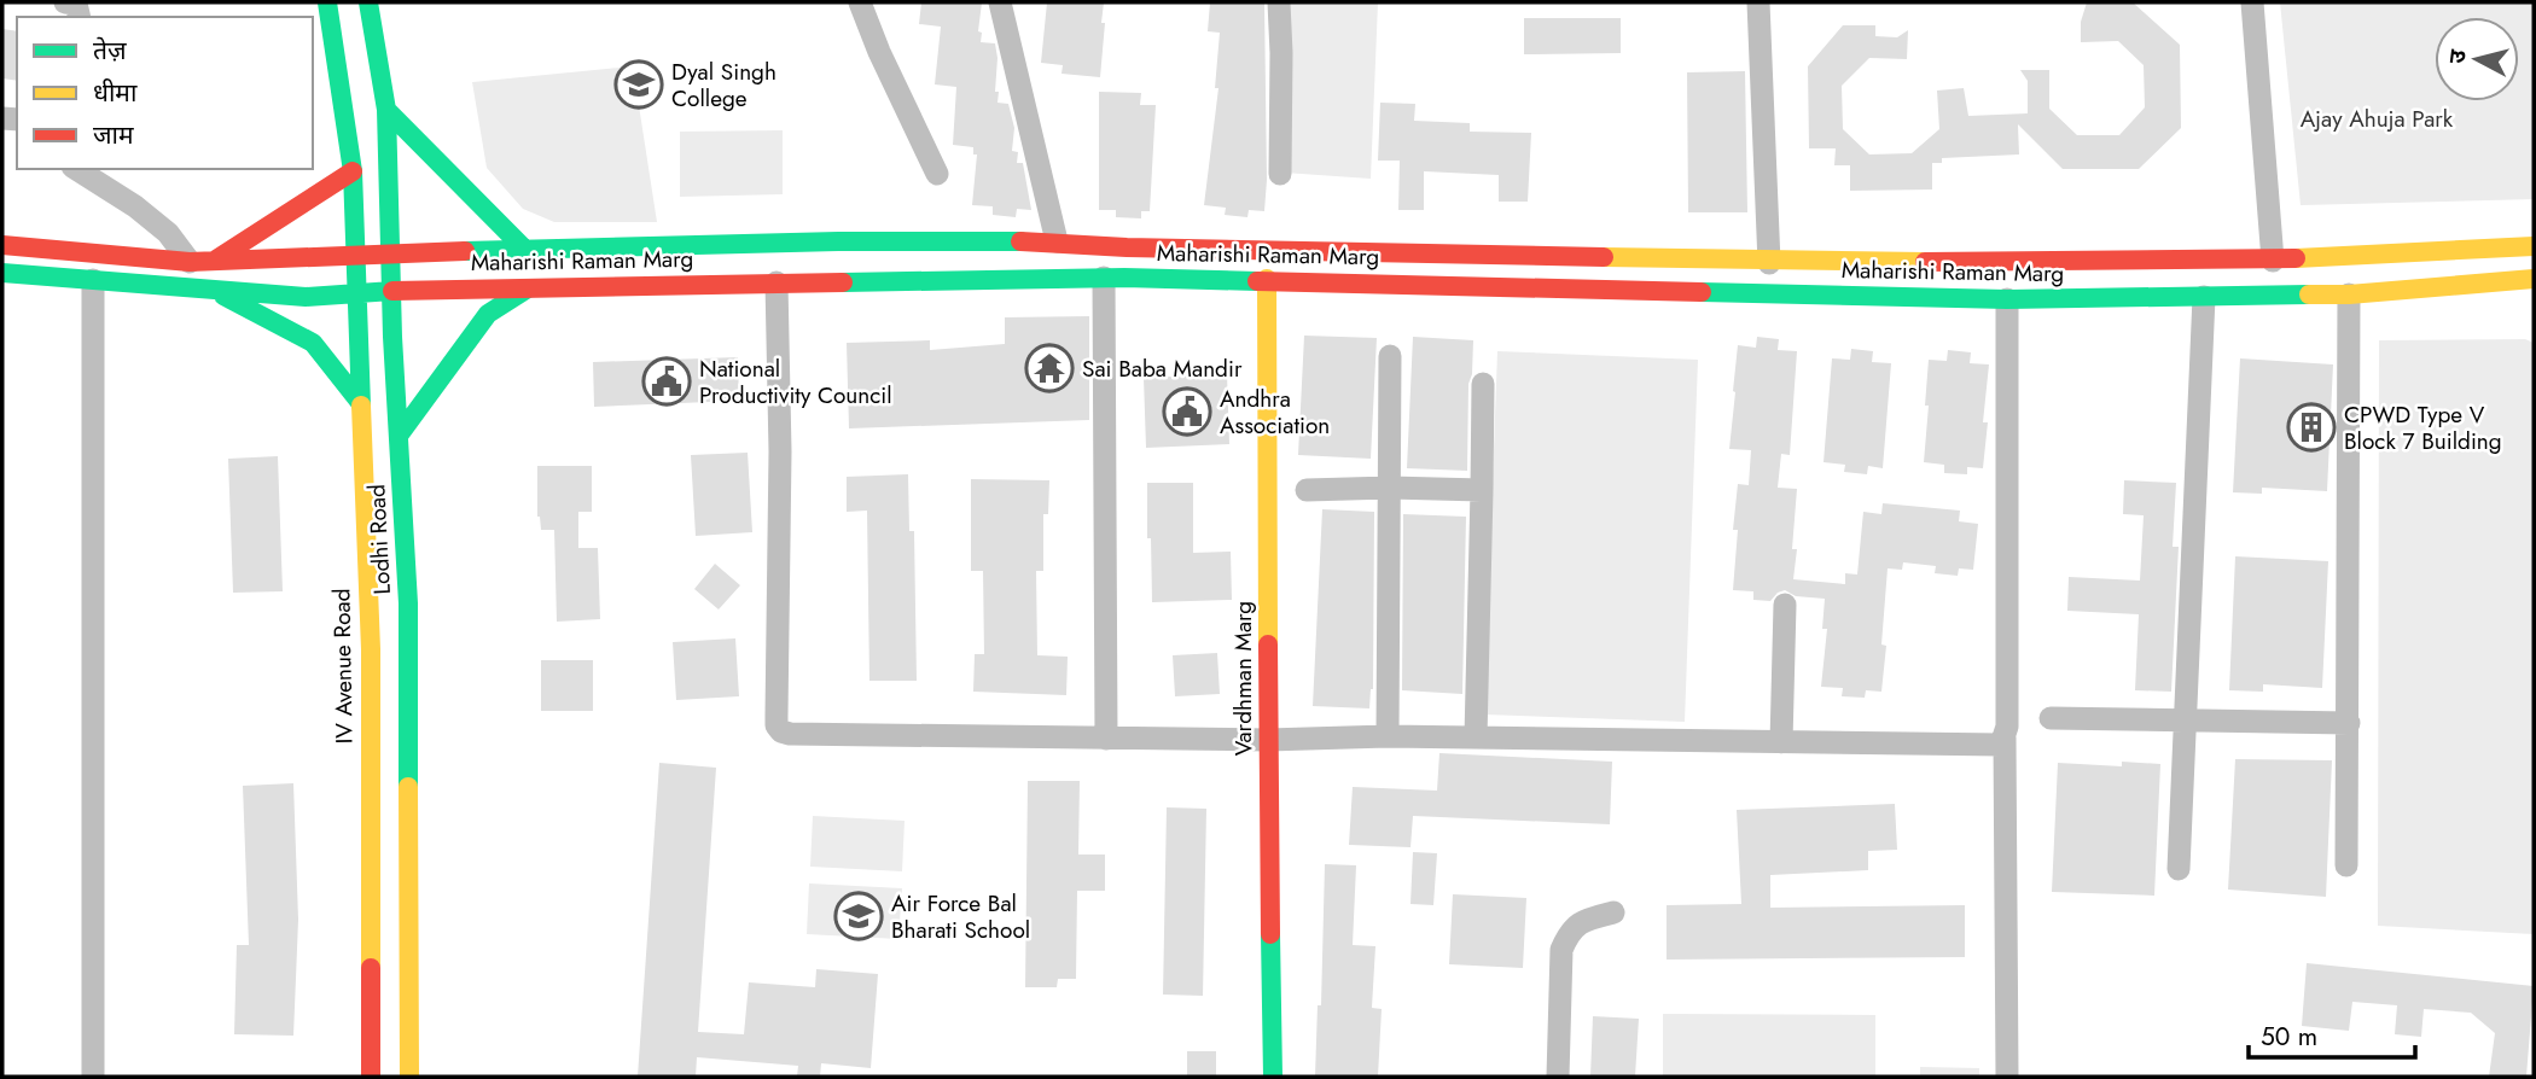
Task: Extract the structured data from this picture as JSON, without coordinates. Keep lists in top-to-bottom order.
{
  "streets": {
    "main road": [
      "Maharishi Raman Marg",
      "Lodhi Road",
      "IV Avenue Road",
      "Vardhman Marg"
    ]
  },
  "crossings": [
    ["Maharishi Raman Marg", "Lodhi Road"],
    ["Maharishi Raman Marg", "IV Avenue Road"],
    ["Maharishi Raman Marg", "Vardhman Marg"]
  ],
  "parks": ["Ajay Ahuja Park"],
  "places": {
    "school or university": ["Dyal Singh College", "Air Force Bal Bharati School"],
    "temple": ["Sai Baba Mandir"],
    "public building": ["National Productivity Council", "Andhra Association"],
    "building": ["CPWD Type V Block 7 Building"]
  },
  "legend": ["तेज़", "धीमा", "जाम"],
  "scale_bar": "50 m",
  "north": "left"
}
